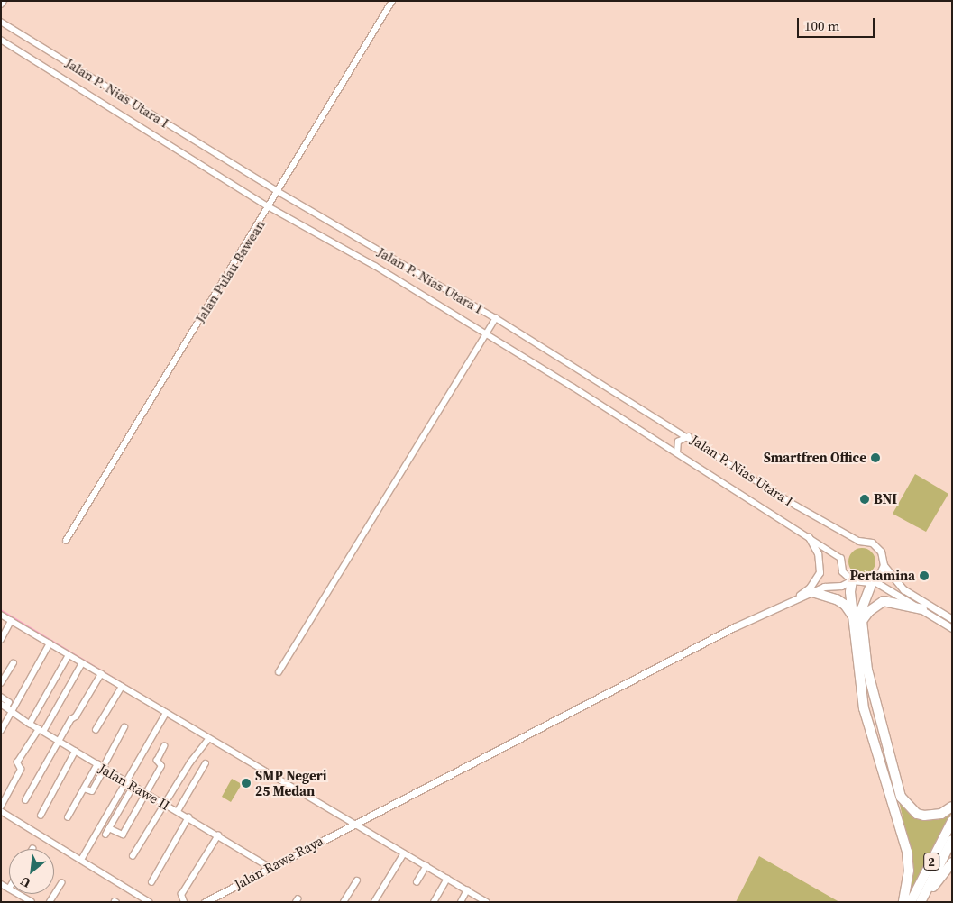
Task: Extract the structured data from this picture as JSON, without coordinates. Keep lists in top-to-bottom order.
{
  "streets": {
    "highway": ["2"],
    "street": [
      "Jalan P. Nias Utara I",
      "Jalan Pulau Bawean",
      "Jalan Rawe II",
      "Jalan Rawe Raya"
    ]
  },
  "crossings": [
    ["Jalan P. Nias Utara I", "Jalan Pulau Bawean"],
    ["Jalan Rawe II", "Jalan Rawe Raya"]
  ],
  "places": [
    "Smartfren Office",
    "BNI",
    "Pertamina",
    "SMP Negeri 25 Medan"
  ],
  "scale_bar": "100 m",
  "north": "bottom left"
}
